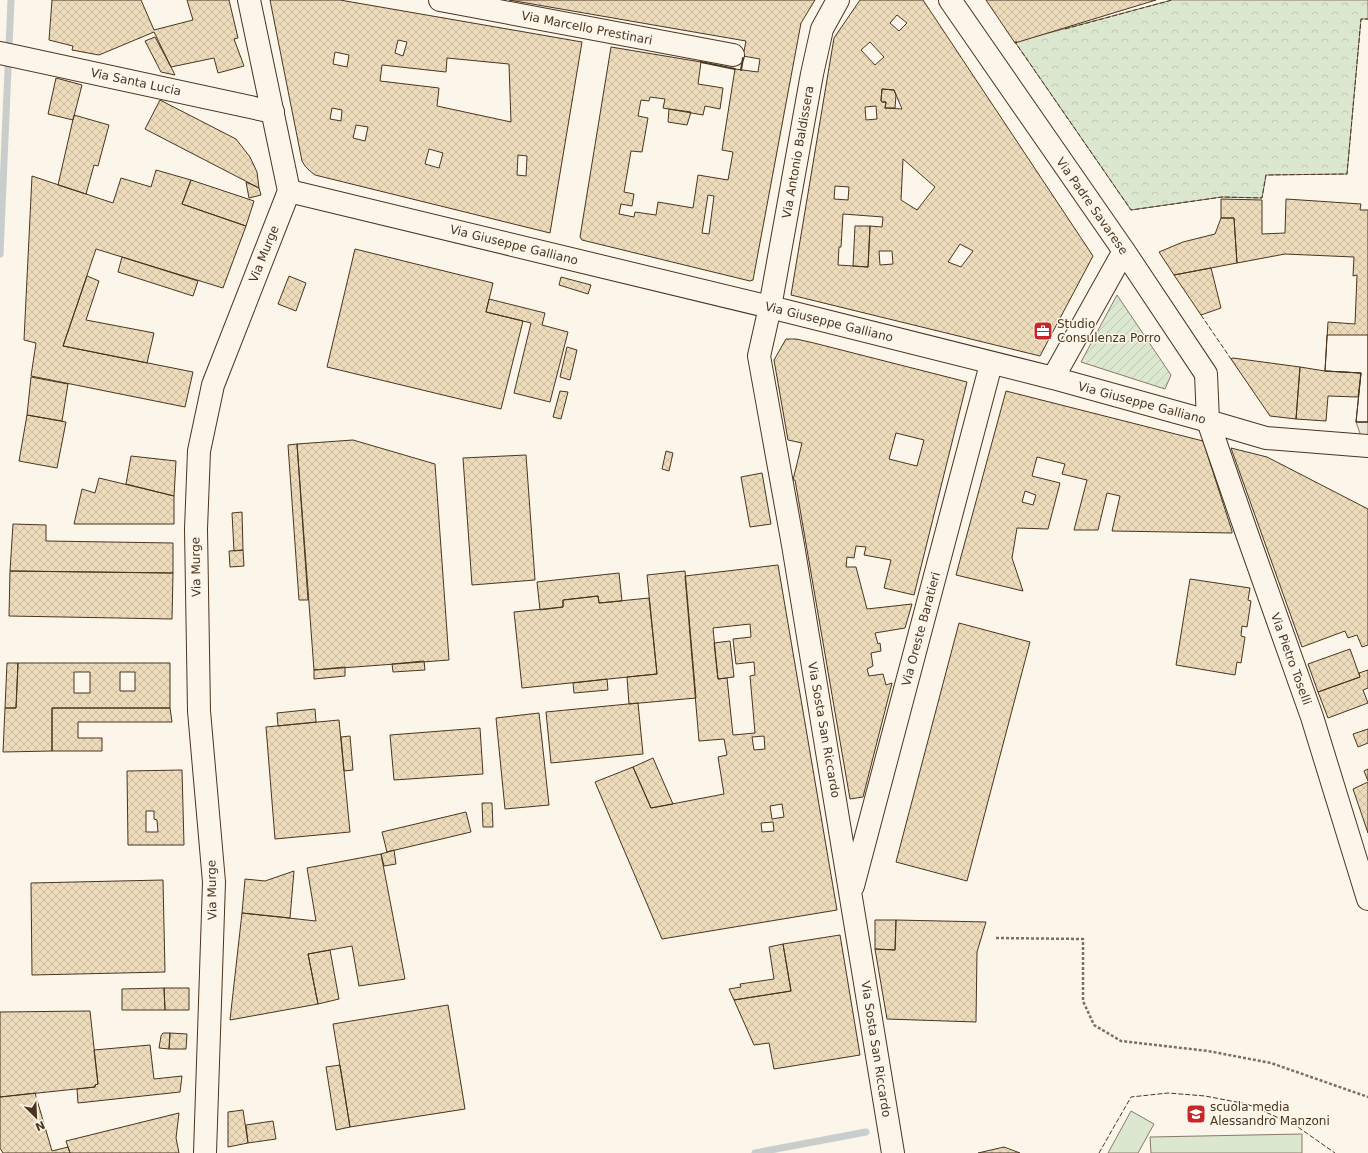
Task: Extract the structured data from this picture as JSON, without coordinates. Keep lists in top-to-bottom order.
{
  "streets": {
    "street": [
      "Via Marcello Prestinari",
      "Via Santa Lucia",
      "Via Antonio Baldissera",
      "Via Padre Savarese",
      "Via Giuseppe Galliano",
      "Via Murge",
      "Via Oreste Baratieri",
      "Via Pietro Toselli",
      "Via Sosta San Riccardo"
    ]
  },
  "crossings": [
    ["Via Antonio Baldissera", "Via Giuseppe Galliano"],
    ["Via Antonio Baldissera", "Via Sosta San Riccardo"],
    ["Via Padre Savarese", "Via Giuseppe Galliano"],
    ["Via Padre Savarese", "Via Pietro Toselli"],
    ["Via Giuseppe Galliano", "Via Murge"],
    ["Via Giuseppe Galliano", "Via Oreste Baratieri"],
    ["Via Giuseppe Galliano", "Via Pietro Toselli"],
    ["Via Giuseppe Galliano", "Via Sosta San Riccardo"],
    ["Via Oreste Baratieri", "Via Sosta San Riccardo"]
  ],
  "places": {
    "office": ["Studio Consulenza Porro"],
    "school or university": ["scuola media Alessandro Manzoni"]
  },
  "north": "bottom right"
}
